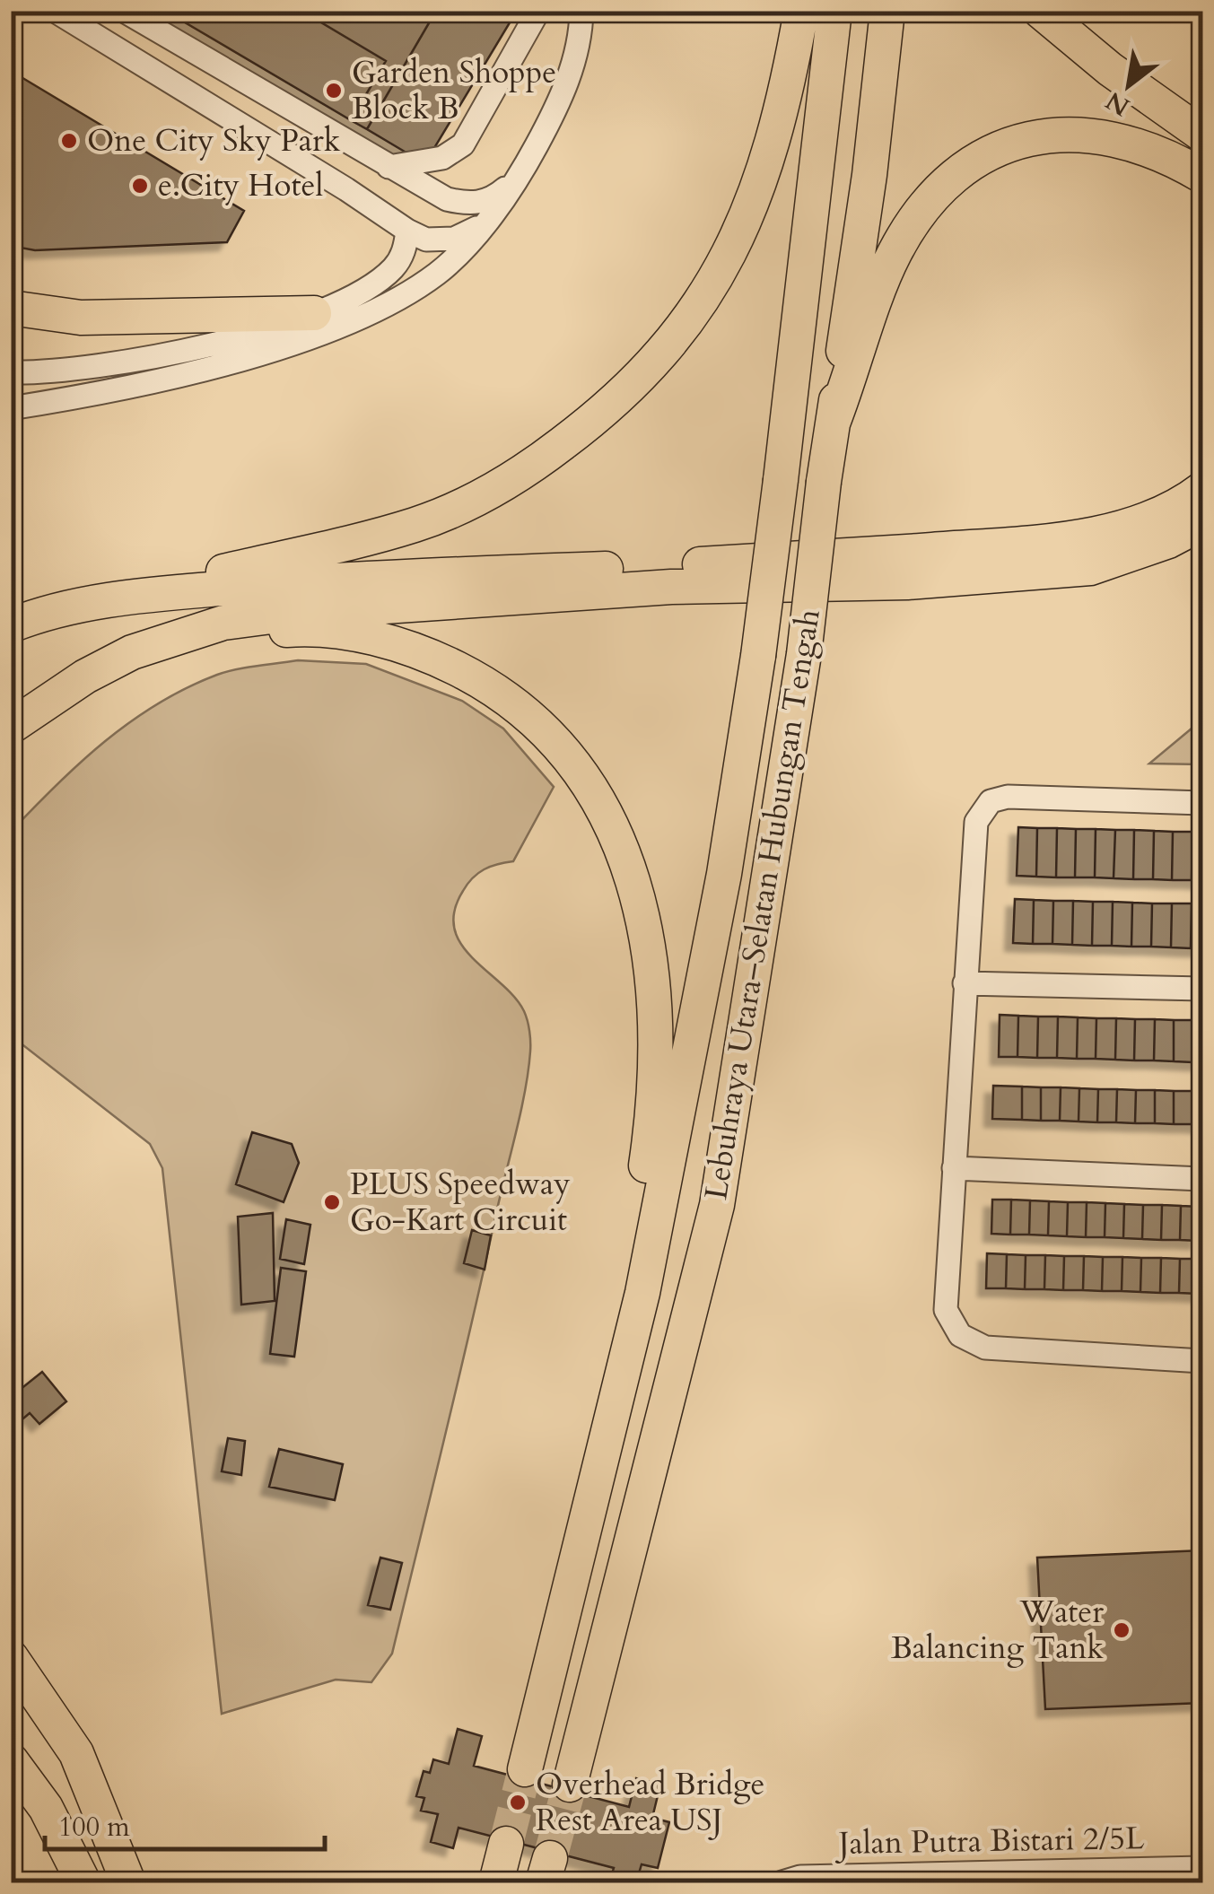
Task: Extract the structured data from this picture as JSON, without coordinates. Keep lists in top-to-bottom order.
{
  "streets": {
    "highway": ["Lebuhraya Utara–Selatan Hubungan Tengah"],
    "street": ["Jalan Putra Bistari 2/5L"]
  },
  "places": [
    "Garden Shoppe Block B",
    "One City Sky Park",
    "e.City Hotel",
    "PLUS Speedway Go-Kart Circuit",
    "Water Balancing Tank",
    "Overhead Bridge Rest Area USJ"
  ],
  "scale_bar": "100 m",
  "north": "bottom left"
}
